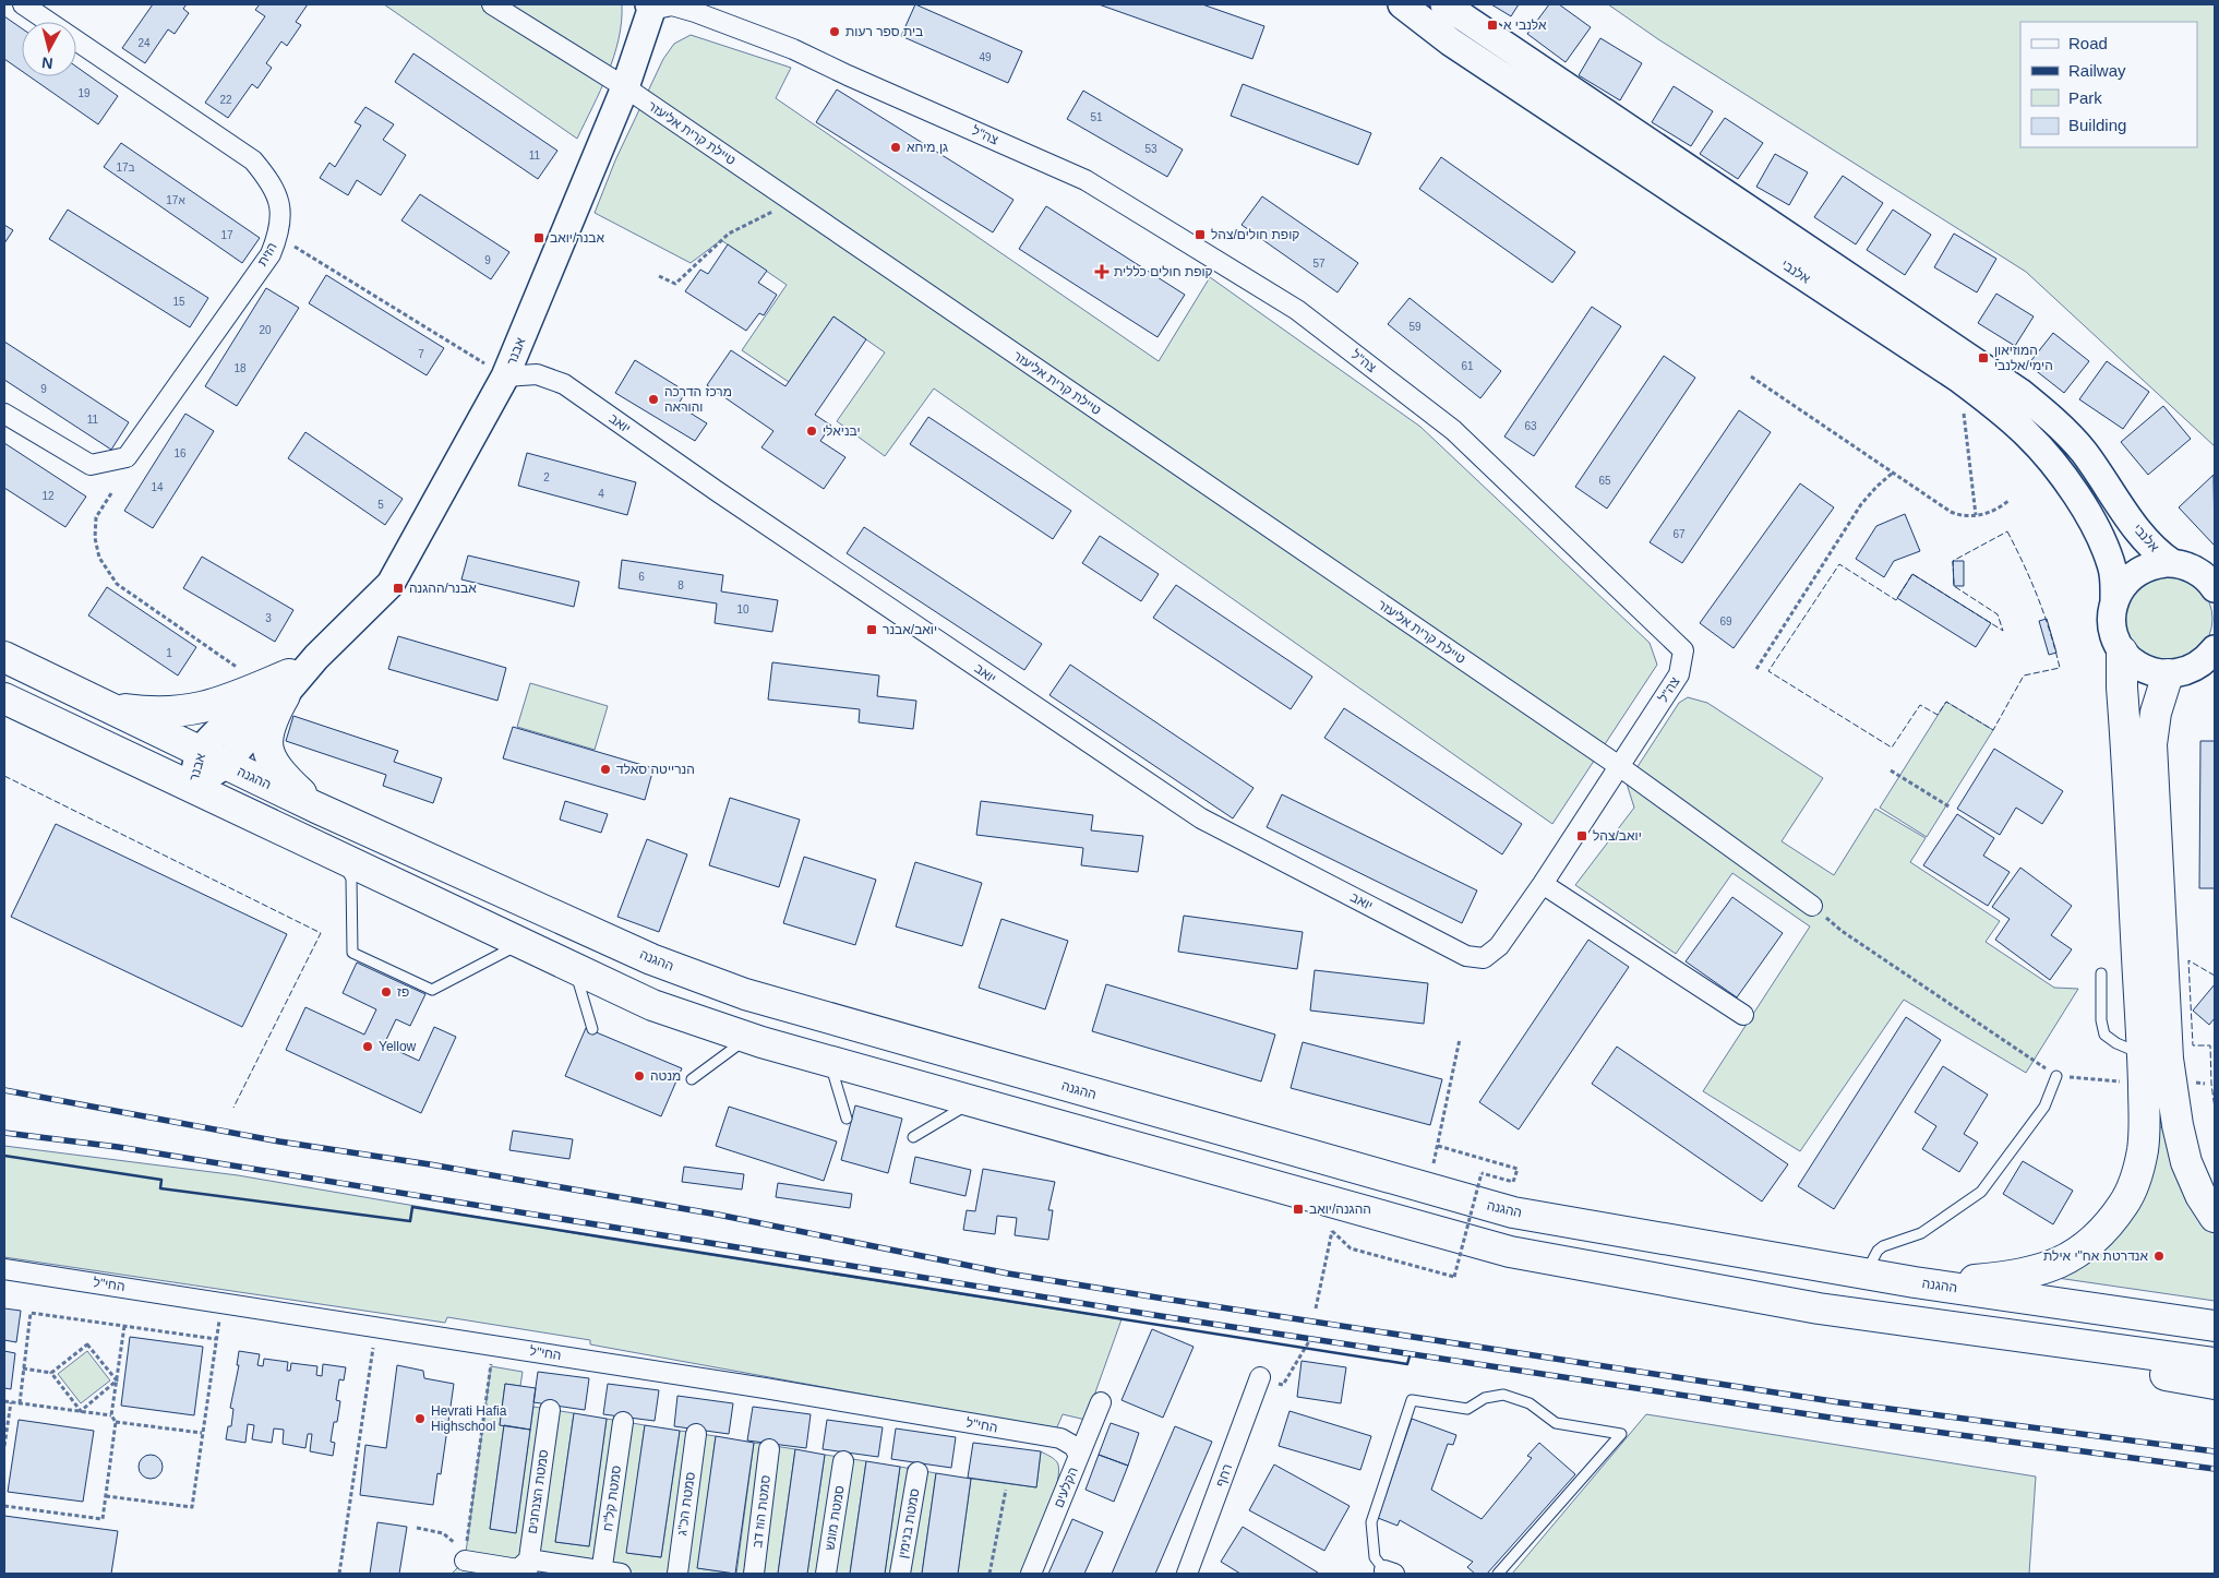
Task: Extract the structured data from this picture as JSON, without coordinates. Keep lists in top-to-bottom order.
{
  "streets": {
    "highway": ["ההגנה"],
    "street": [
      "טיילת קרית אליעזר",
      "צה\"ל",
      "הזית",
      "אלנבי",
      "אבנר",
      "יואב",
      "החי\"ל",
      "רחף",
      "הקלעים",
      "סמטת הצנחנים",
      "סמטת קל\"ח",
      "סמטת הכ\"ג",
      "סמטת הוז דב",
      "סמטת מונש",
      "סמטת בנימין"
    ]
  },
  "crossings": [
    ["טיילת קרית אליעזר", "צה\"ל"],
    ["טיילת קרית אליעזר", "אבנר"],
    ["צה\"ל", "אבנר"],
    ["צה\"ל", "יואב"],
    ["אבנר", "יואב"],
    ["אבנר", "ההגנה"],
    ["החי\"ל", "הקלעים"]
  ],
  "places": {
    "transit": [
      "אלנבי א",
      "קופת חולים/צהל",
      "אבנר/יואב",
      "המוזיאון הימי/אלנבי",
      "אבנר/ההגנה",
      "יואב/אבנר",
      "יואב/צהל",
      "ההגנה/יואב"
    ],
    "other": [
      "בית ספר רעות",
      "גן מיחא",
      "מרכז הדרכה והוראה",
      "יבניאלי",
      "הנרייטה סאלד",
      "פז",
      "Yellow",
      "מנטה",
      "אנדרטת אח\"י אילת",
      "Hevrati Hafia Highschool"
    ],
    "health": ["קופת חולים כללית"]
  },
  "house_numbers": [
    "24",
    "49",
    "19",
    "22",
    "51",
    "53",
    "11",
    "17ב",
    "17א",
    "17",
    "9",
    "57",
    "15",
    "59",
    "20",
    "7",
    "61",
    "18",
    "9",
    "11",
    "63",
    "16",
    "2",
    "65",
    "14",
    "4",
    "12",
    "5",
    "67",
    "6",
    "8",
    "10",
    "3",
    "69",
    "1"
  ],
  "legend": [
    "Road",
    "Railway",
    "Park",
    "Building"
  ],
  "north": "bottom"
}
